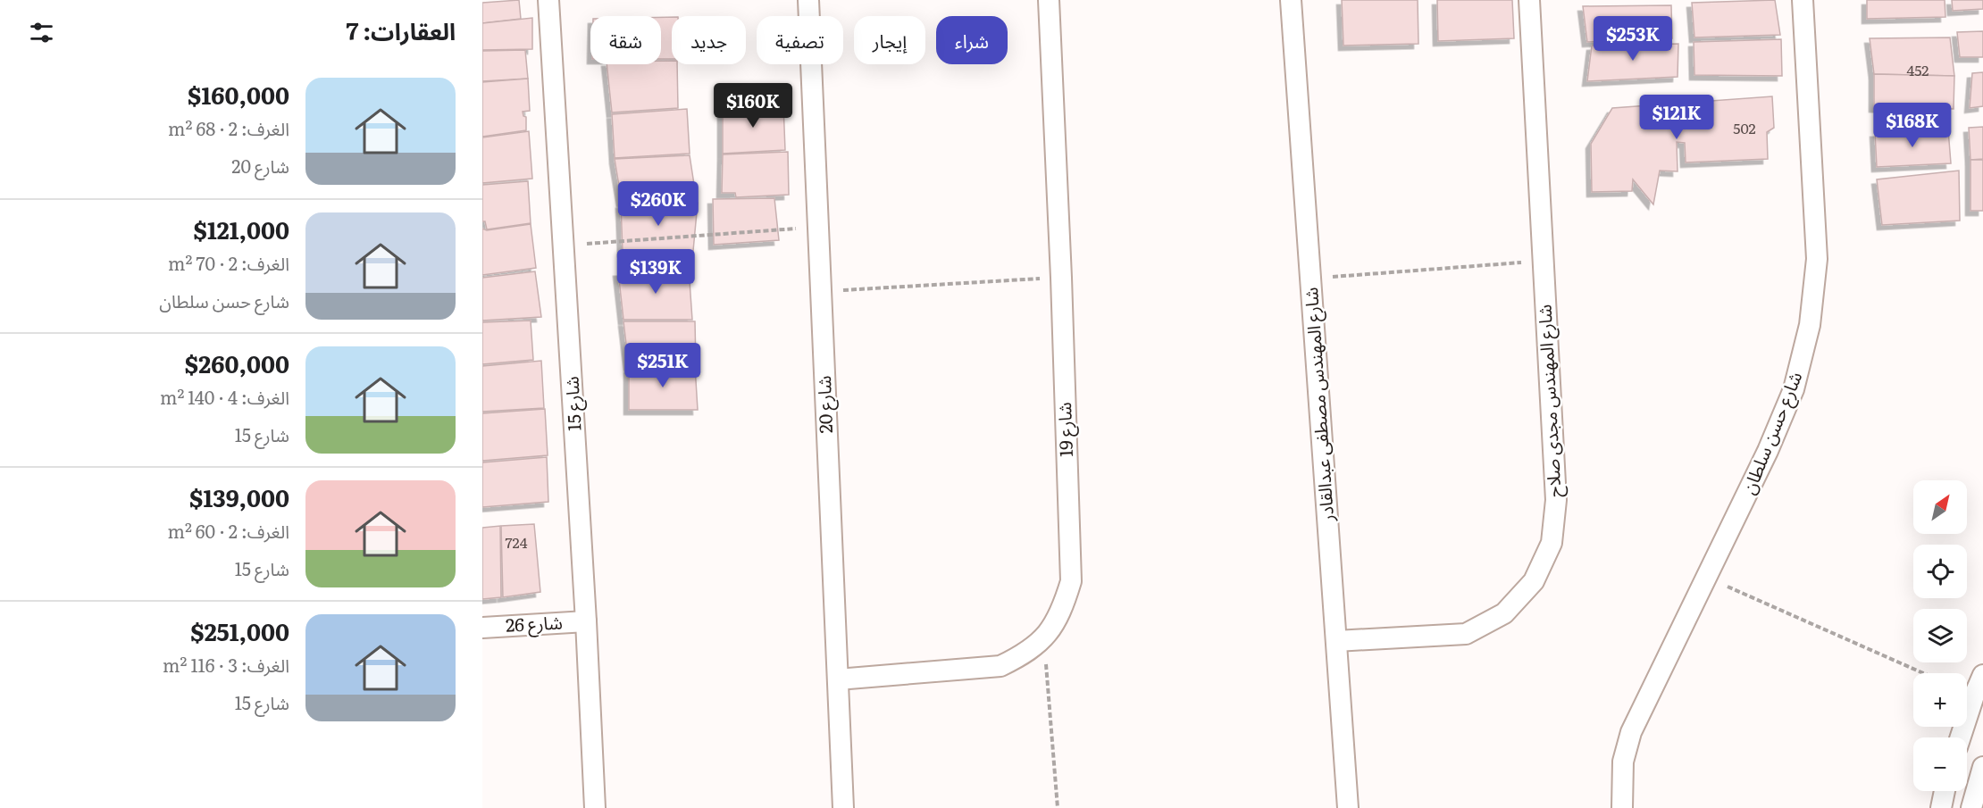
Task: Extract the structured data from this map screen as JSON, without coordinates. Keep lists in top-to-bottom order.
{
  "streets": {
    "street": [
      "شارع المهندس مجدى صلاح",
      "شارع 15",
      "شارع 20",
      "شارع المهندس مصطفى عبدالقادر",
      "شارع 19",
      "شارع حسن سلطان",
      "شارع 26"
    ]
  },
  "crossings": [
    ["شارع المهندس مجدى صلاح", "شارع المهندس مصطفى عبدالقادر"],
    ["شارع 15", "شارع 26"],
    ["شارع 20", "شارع 19"]
  ],
  "house_numbers": ["452", "502", "724"],
  "north": "top right",
  "page": {
    "heading": "العقارات: 7",
    "price": [
      "$253K",
      "$160K",
      "$121K",
      "$168K",
      "$260K",
      "$139K",
      "$251K"
    ],
    "chip": [
      "شراء",
      "إيجار",
      "تصفية",
      "جديد",
      "شقة"
    ],
    "list": [
      {
        "name": "$160,000",
        "note": "الغرف: 2 · 68 m² · شارع 20"
      },
      {
        "name": "$121,000",
        "note": "الغرف: 2 · 70 m² · شارع حسن سلطان"
      },
      {
        "name": "$260,000",
        "note": "الغرف: 4 · 140 m² · شارع 15"
      },
      {
        "name": "$139,000",
        "note": "الغرف: 2 · 60 m² · شارع 15"
      },
      {
        "name": "$251,000",
        "note": "الغرف: 3 · 116 m² · شارع 15"
      }
    ],
    "map_buttons": ["+", "−"]
  }
}
